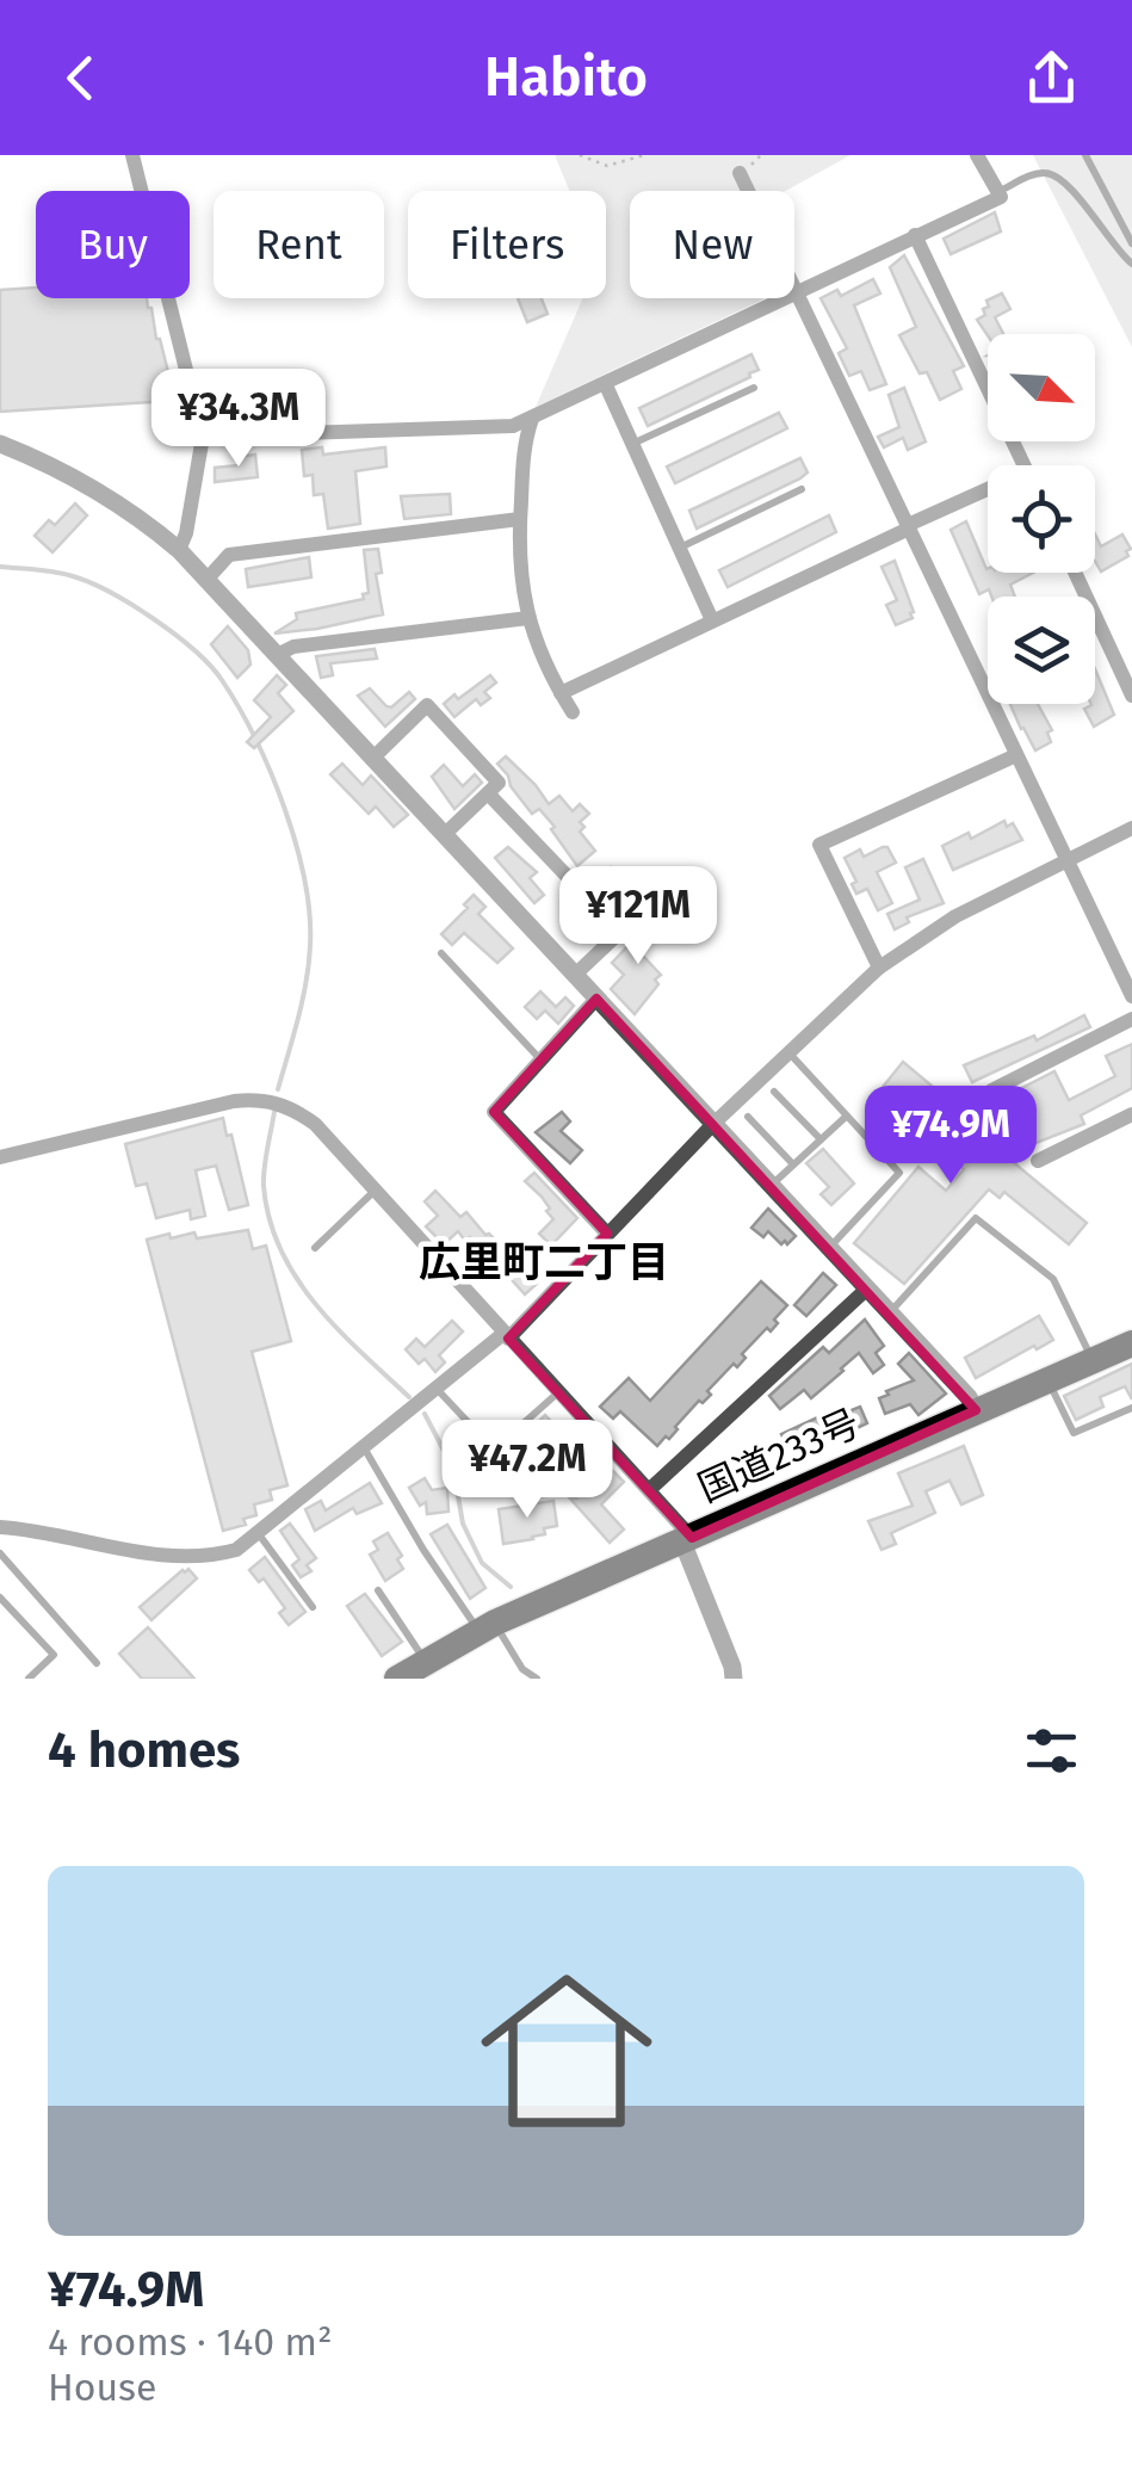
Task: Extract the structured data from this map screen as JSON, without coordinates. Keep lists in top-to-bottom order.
{
  "streets": {
    "highway": ["国道233号"]
  },
  "districts": ["広里町二丁目"],
  "north": "bottom right",
  "page": {
    "header": "Habito",
    "chip": [
      "Buy",
      "Rent",
      "Filters",
      "New"
    ],
    "price": [
      "¥34.3M",
      "¥121M",
      "¥74.9M",
      "¥47.2M"
    ],
    "heading": "4 homes",
    "list": [
      {
        "name": "¥74.9M",
        "note": "4 rooms · 140 m² · House"
      }
    ]
  }
}
